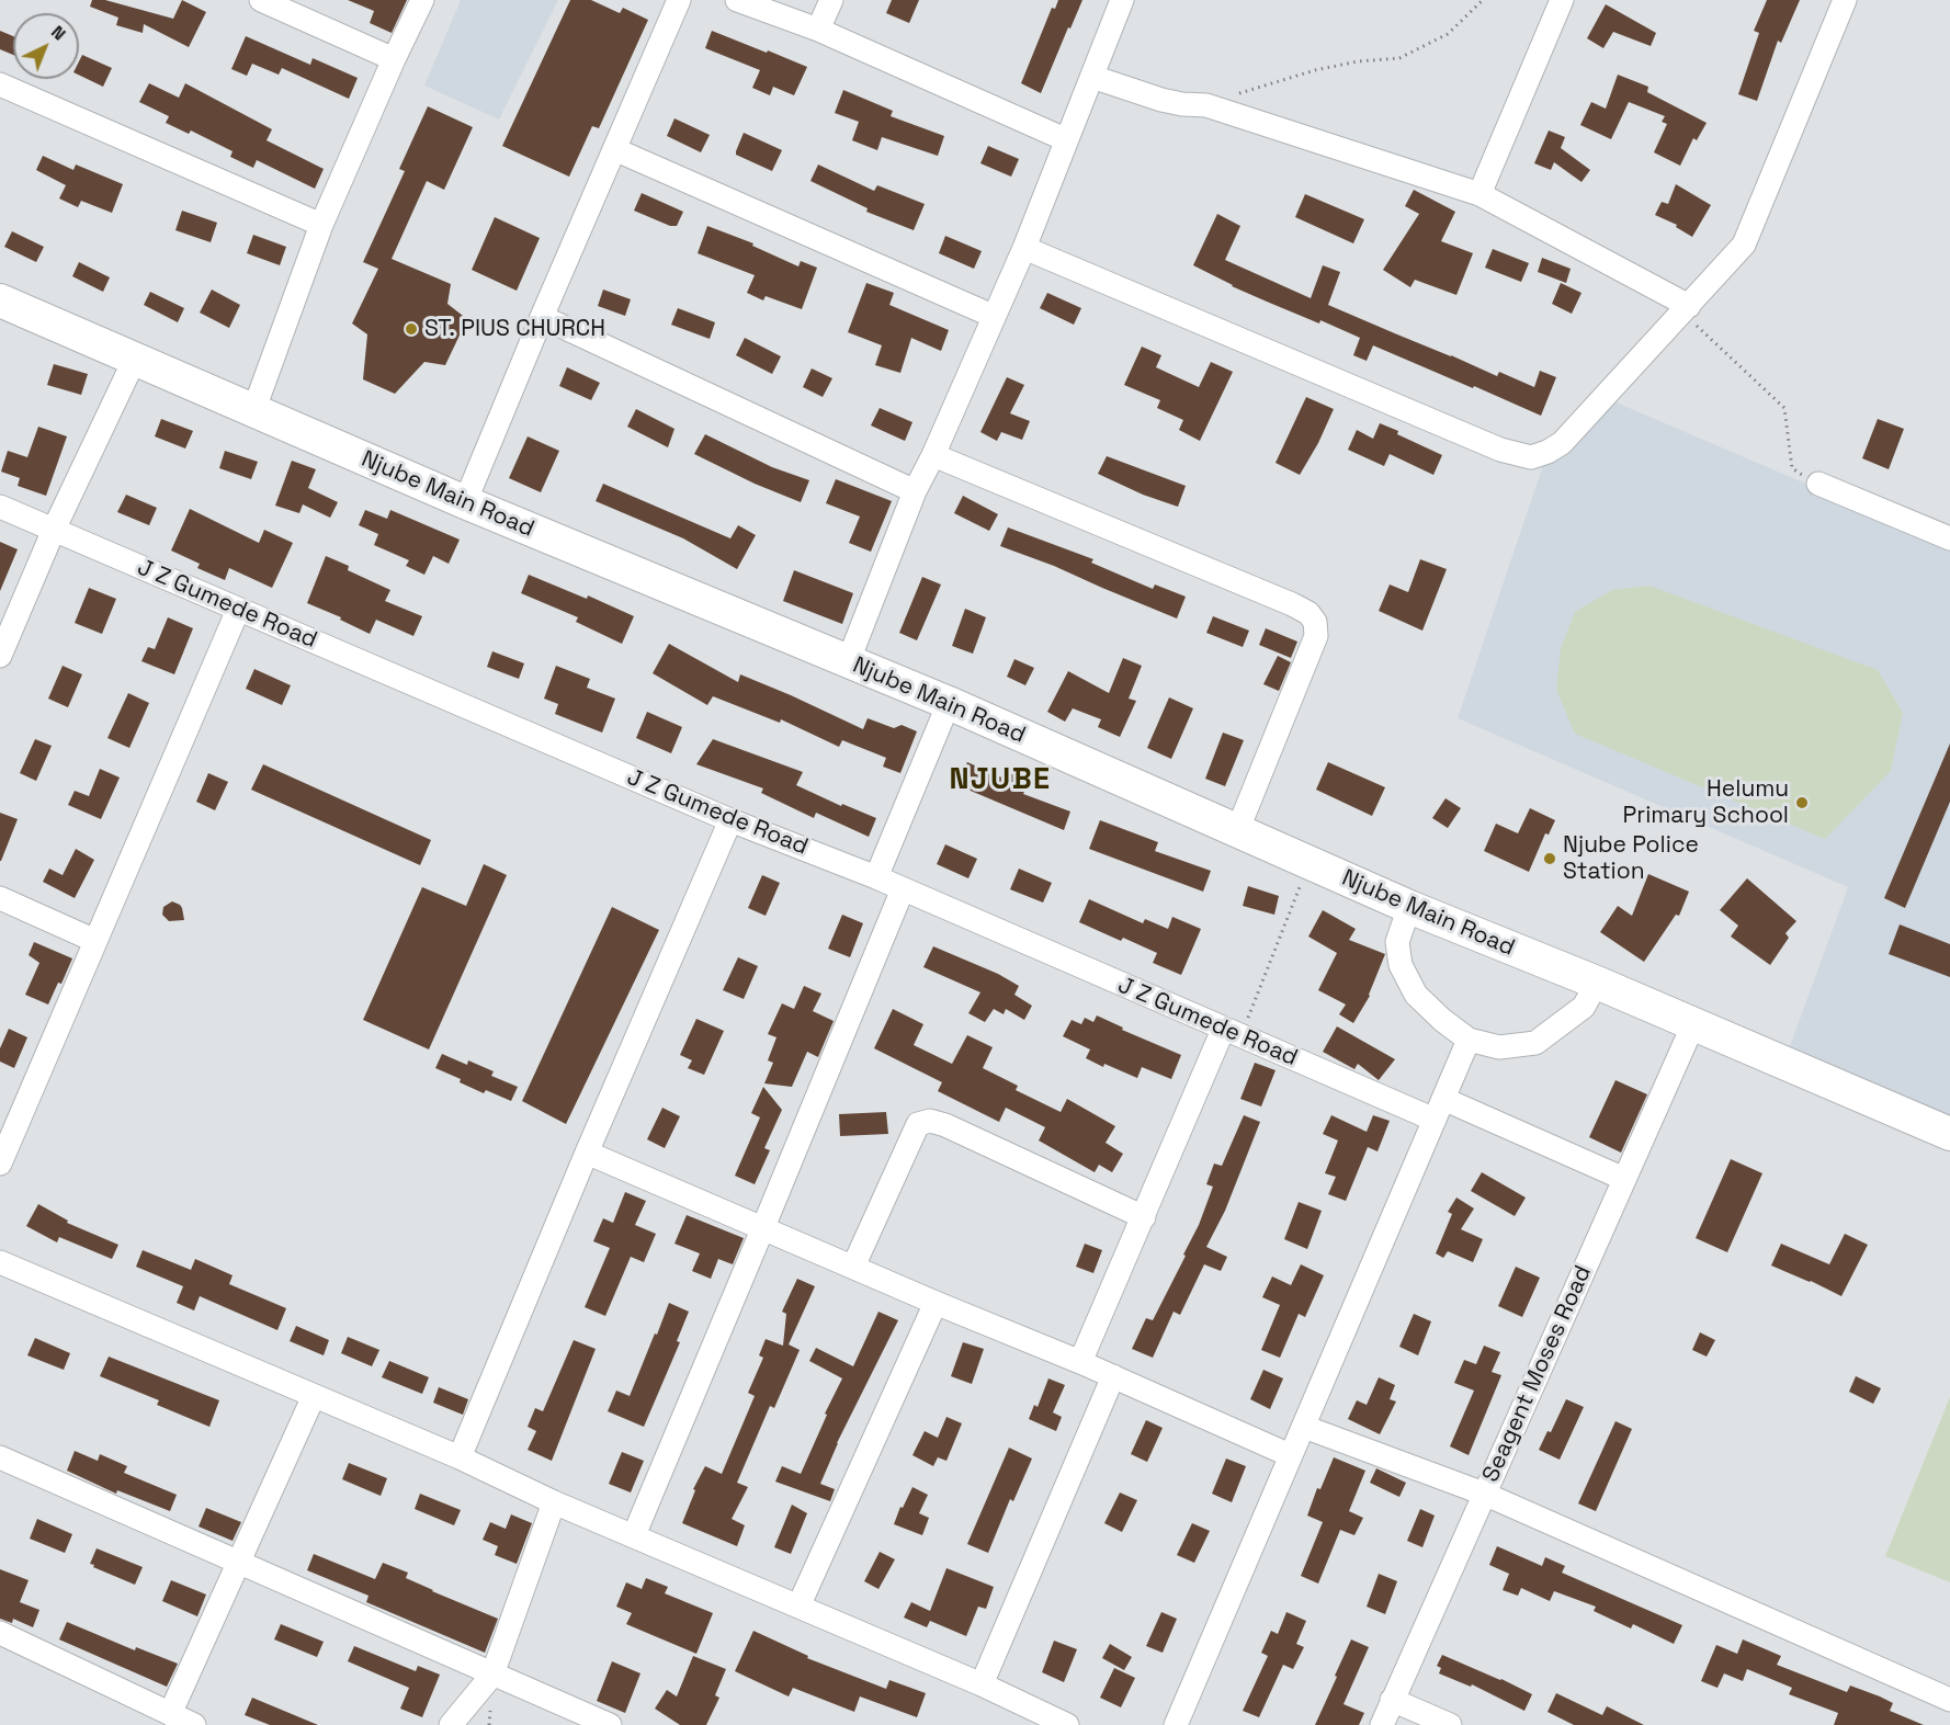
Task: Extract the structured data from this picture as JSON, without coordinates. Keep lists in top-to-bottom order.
{
  "streets": {
    "street": ["Njube Main Road", "J Z Gumede Road", "Seagent Moses Road"]
  },
  "crossings": [
    ["Njube Main Road", "Seagent Moses Road"]
  ],
  "districts": ["NJUBE"],
  "places": ["ST. PIUS CHURCH", "Helumu Primary School", "Njube Police Station"],
  "north": "top right"
}
